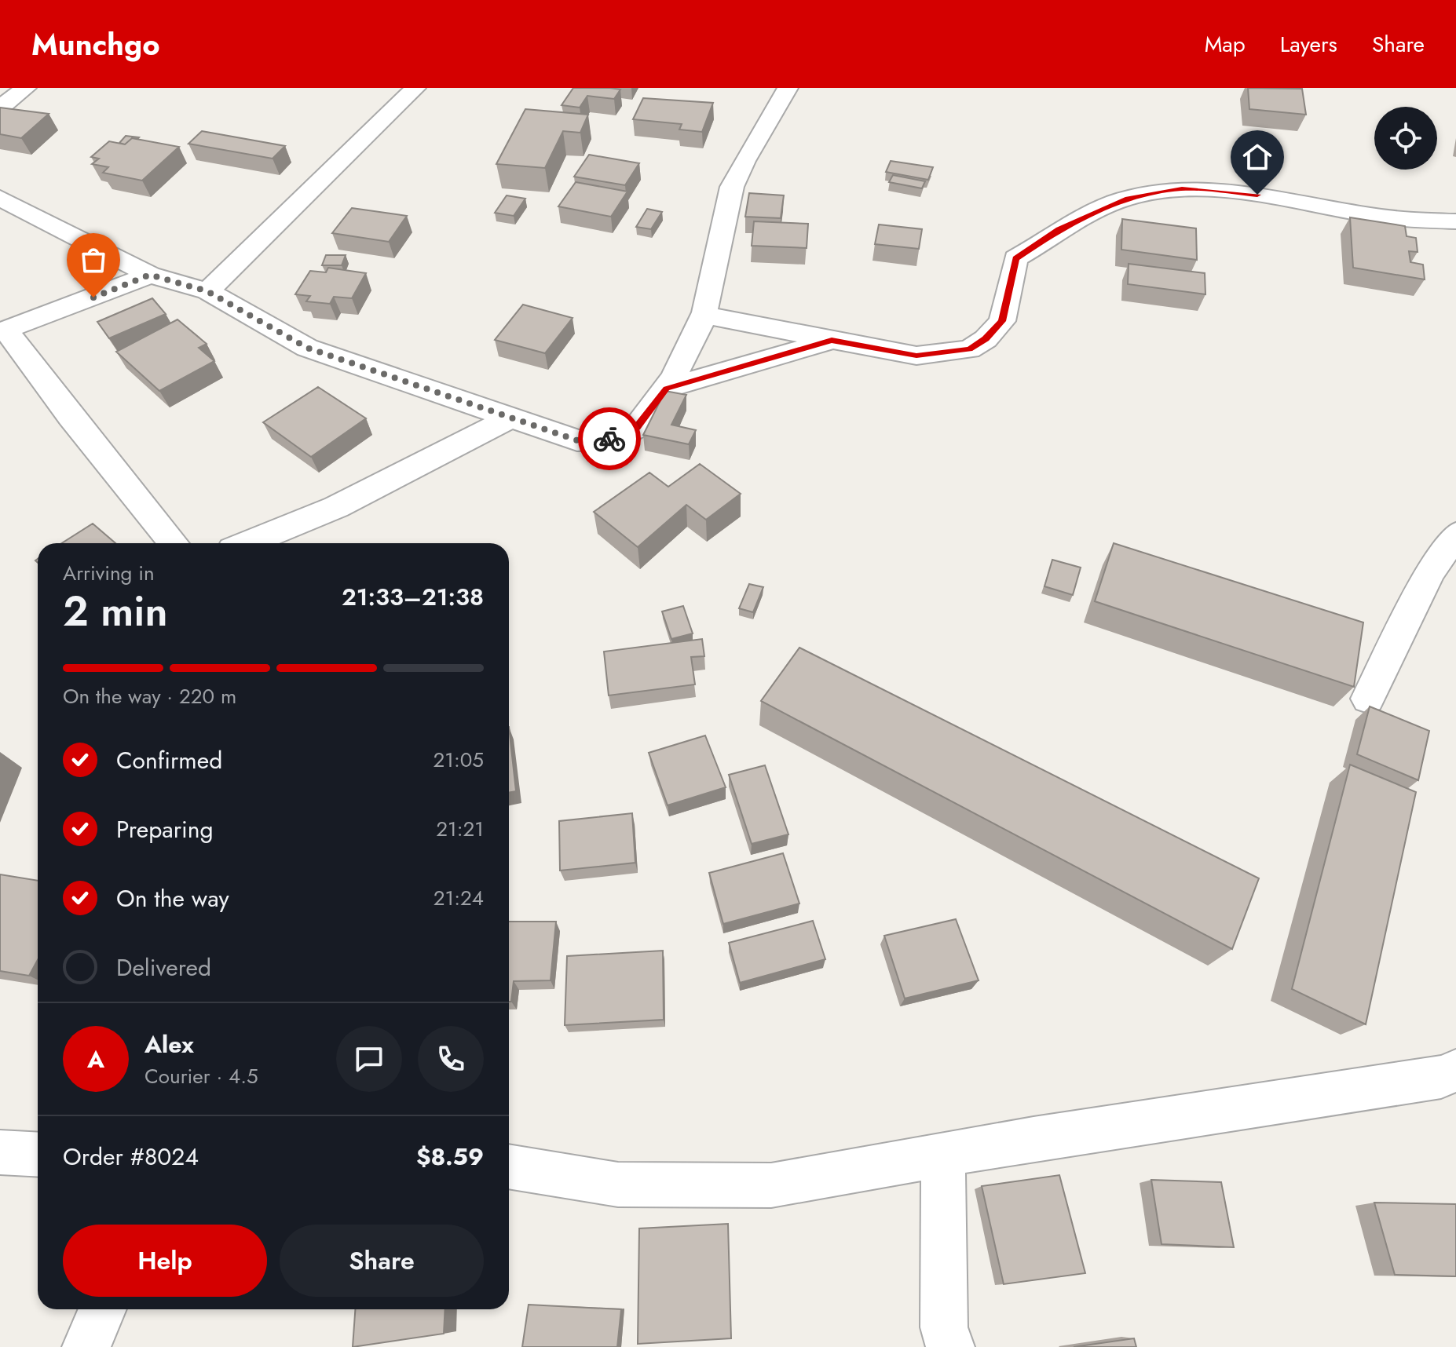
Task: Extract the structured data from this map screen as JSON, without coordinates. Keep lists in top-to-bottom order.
{
  "page": {
    "header": "Munchgo",
    "nav": ["Map", "Layers", "Share"],
    "heading": ["2 min", "Arriving in", "21:33–21:38"],
    "panel": [
      "Alex",
      "Courier · 4.5",
      "Order #8024",
      "$8.59"
    ],
    "bar": "On the way · 220 m",
    "list": [
      ["Confirmed", "21:05"],
      ["Preparing", "21:21"],
      ["On the way", "21:24"],
      "Delivered"
    ],
    "round": "A",
    "buttons": ["Help", "Share"]
  }
}
